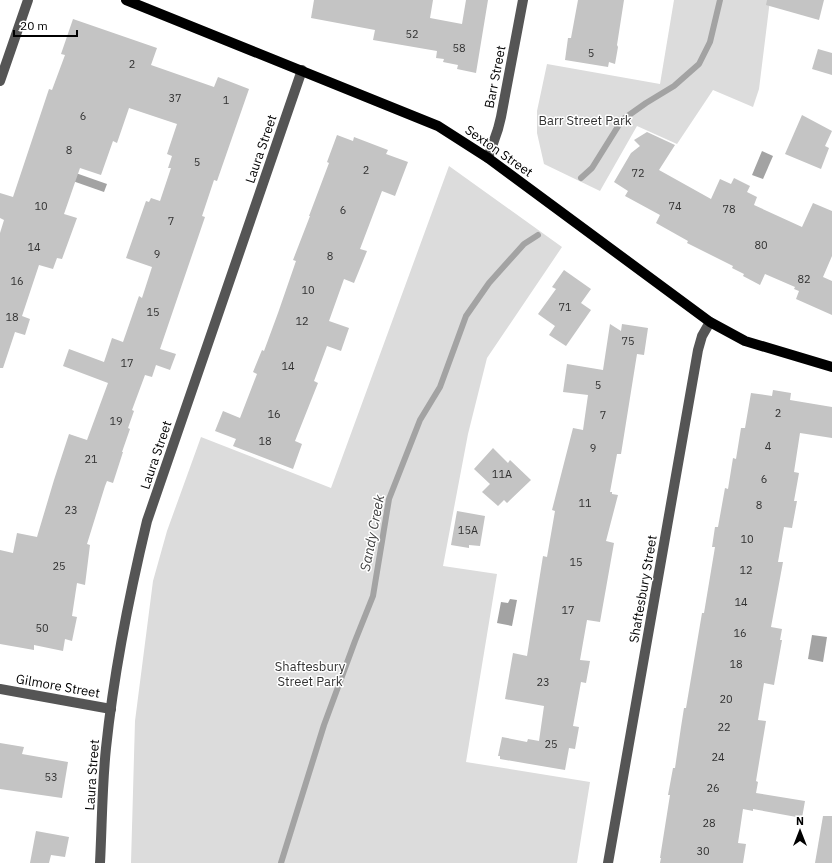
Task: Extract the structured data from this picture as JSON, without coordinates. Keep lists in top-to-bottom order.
{
  "streets": {
    "main road": ["Sexton Street"],
    "street": [
      "Barr Street",
      "Laura Street",
      "Shaftesbury Street",
      "Gilmore Street"
    ]
  },
  "crossings": [
    ["Barr Street", "Sexton Street"],
    ["Laura Street", "Sexton Street"],
    ["Laura Street", "Gilmore Street"],
    ["Sexton Street", "Shaftesbury Street"]
  ],
  "water": ["Sandy Creek"],
  "parks": ["Barr Street Park", "Shaftesbury Street Park"],
  "house_numbers": [
    "52",
    "58",
    "5",
    "2",
    "37",
    "1",
    "6",
    "8",
    "5",
    "2",
    "72",
    "10",
    "74",
    "78",
    "6",
    "7",
    "80",
    "14",
    "9",
    "8",
    "82",
    "16",
    "10",
    "71",
    "15",
    "18",
    "12",
    "75",
    "17",
    "14",
    "5",
    "2",
    "16",
    "7",
    "19",
    "18",
    "4",
    "9",
    "21",
    "11A",
    "6",
    "11",
    "8",
    "23",
    "15A",
    "10",
    "15",
    "25",
    "12",
    "14",
    "17",
    "50",
    "16",
    "18",
    "23",
    "20",
    "22",
    "25",
    "24",
    "53",
    "26",
    "28",
    "30"
  ],
  "scale_bar": "20 m",
  "north": "top"
}
